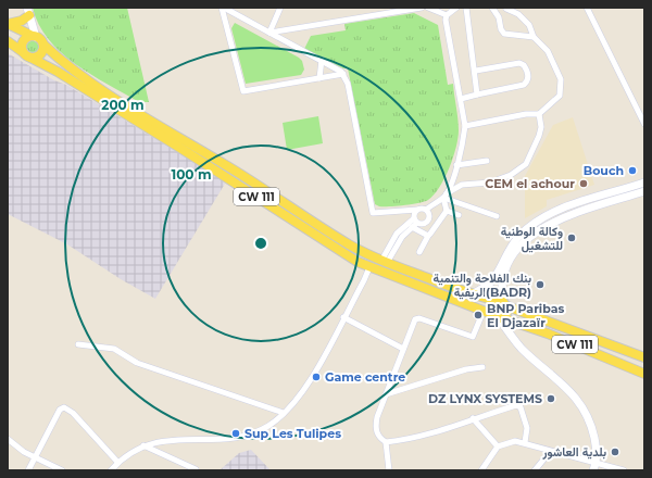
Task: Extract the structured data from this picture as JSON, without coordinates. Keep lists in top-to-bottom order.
{
  "streets": {
    "main road": ["CW 111"]
  },
  "places": [
    "Bouch",
    "CEM el achour",
    "وكالة الوطنية للتشغيل",
    "بنك الفلاحة والتنمية الريفية(BADR)",
    "BNP Paribas El Djazaïr",
    "Game centre",
    "DZ LYNX SYSTEMS",
    "Sup Les Tulipes",
    "بلدية العاشور"
  ],
  "rings": ["200 m", "100 m"]
}
